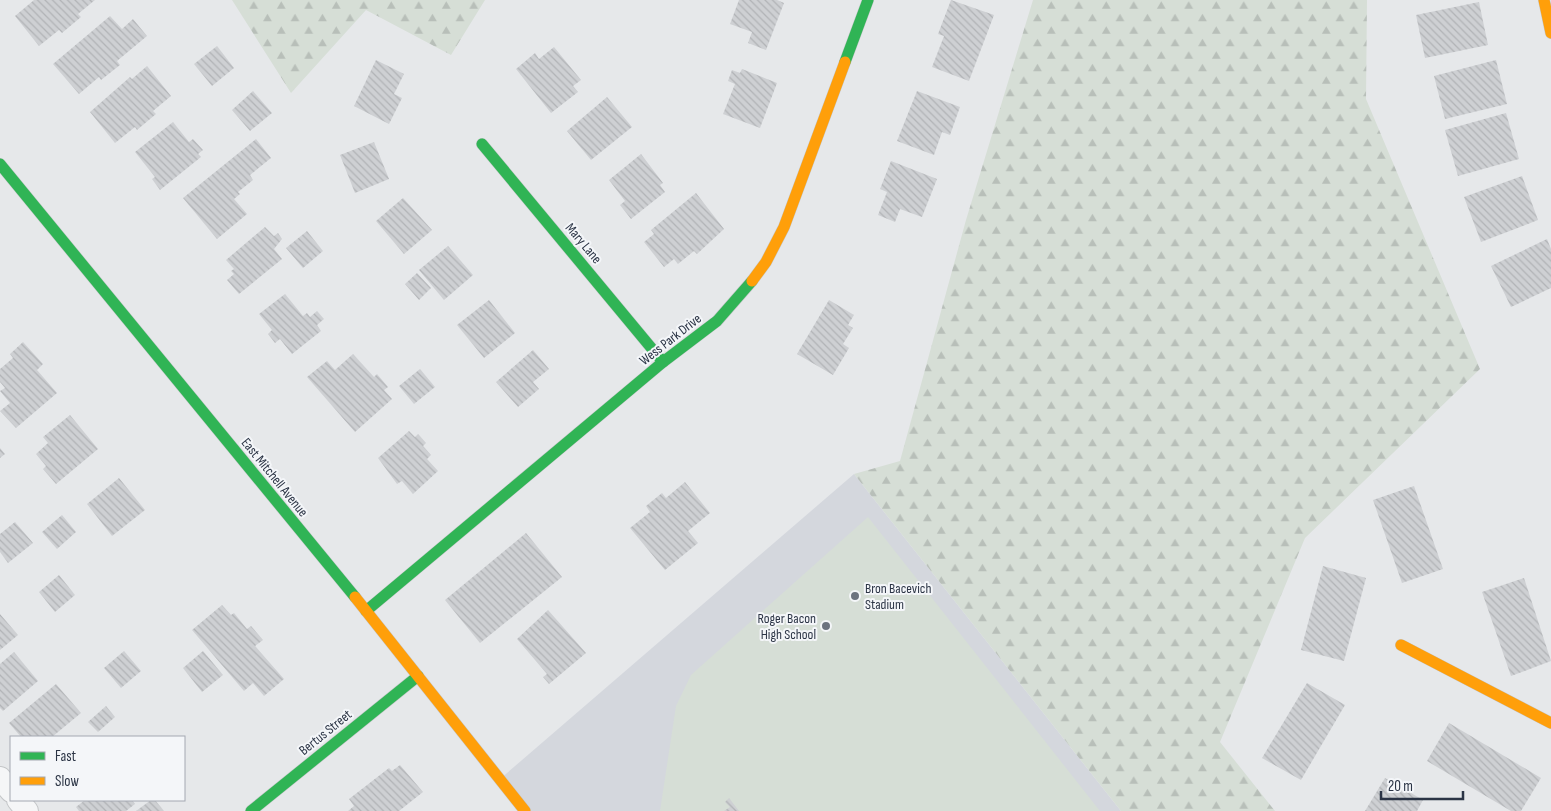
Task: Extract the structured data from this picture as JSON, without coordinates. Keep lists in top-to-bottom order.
{
  "streets": {
    "street": [
      "Mary Lane",
      "Wess Park Drive",
      "East Mitchell Avenue",
      "Bertus Street"
    ]
  },
  "crossings": [
    ["Mary Lane", "Wess Park Drive"],
    ["Wess Park Drive", "East Mitchell Avenue"],
    ["East Mitchell Avenue", "Bertus Street"]
  ],
  "places": ["Bron Bacevich Stadium", "Roger Bacon High School"],
  "legend": ["Fast", "Slow"],
  "scale_bar": "20 m"
}
